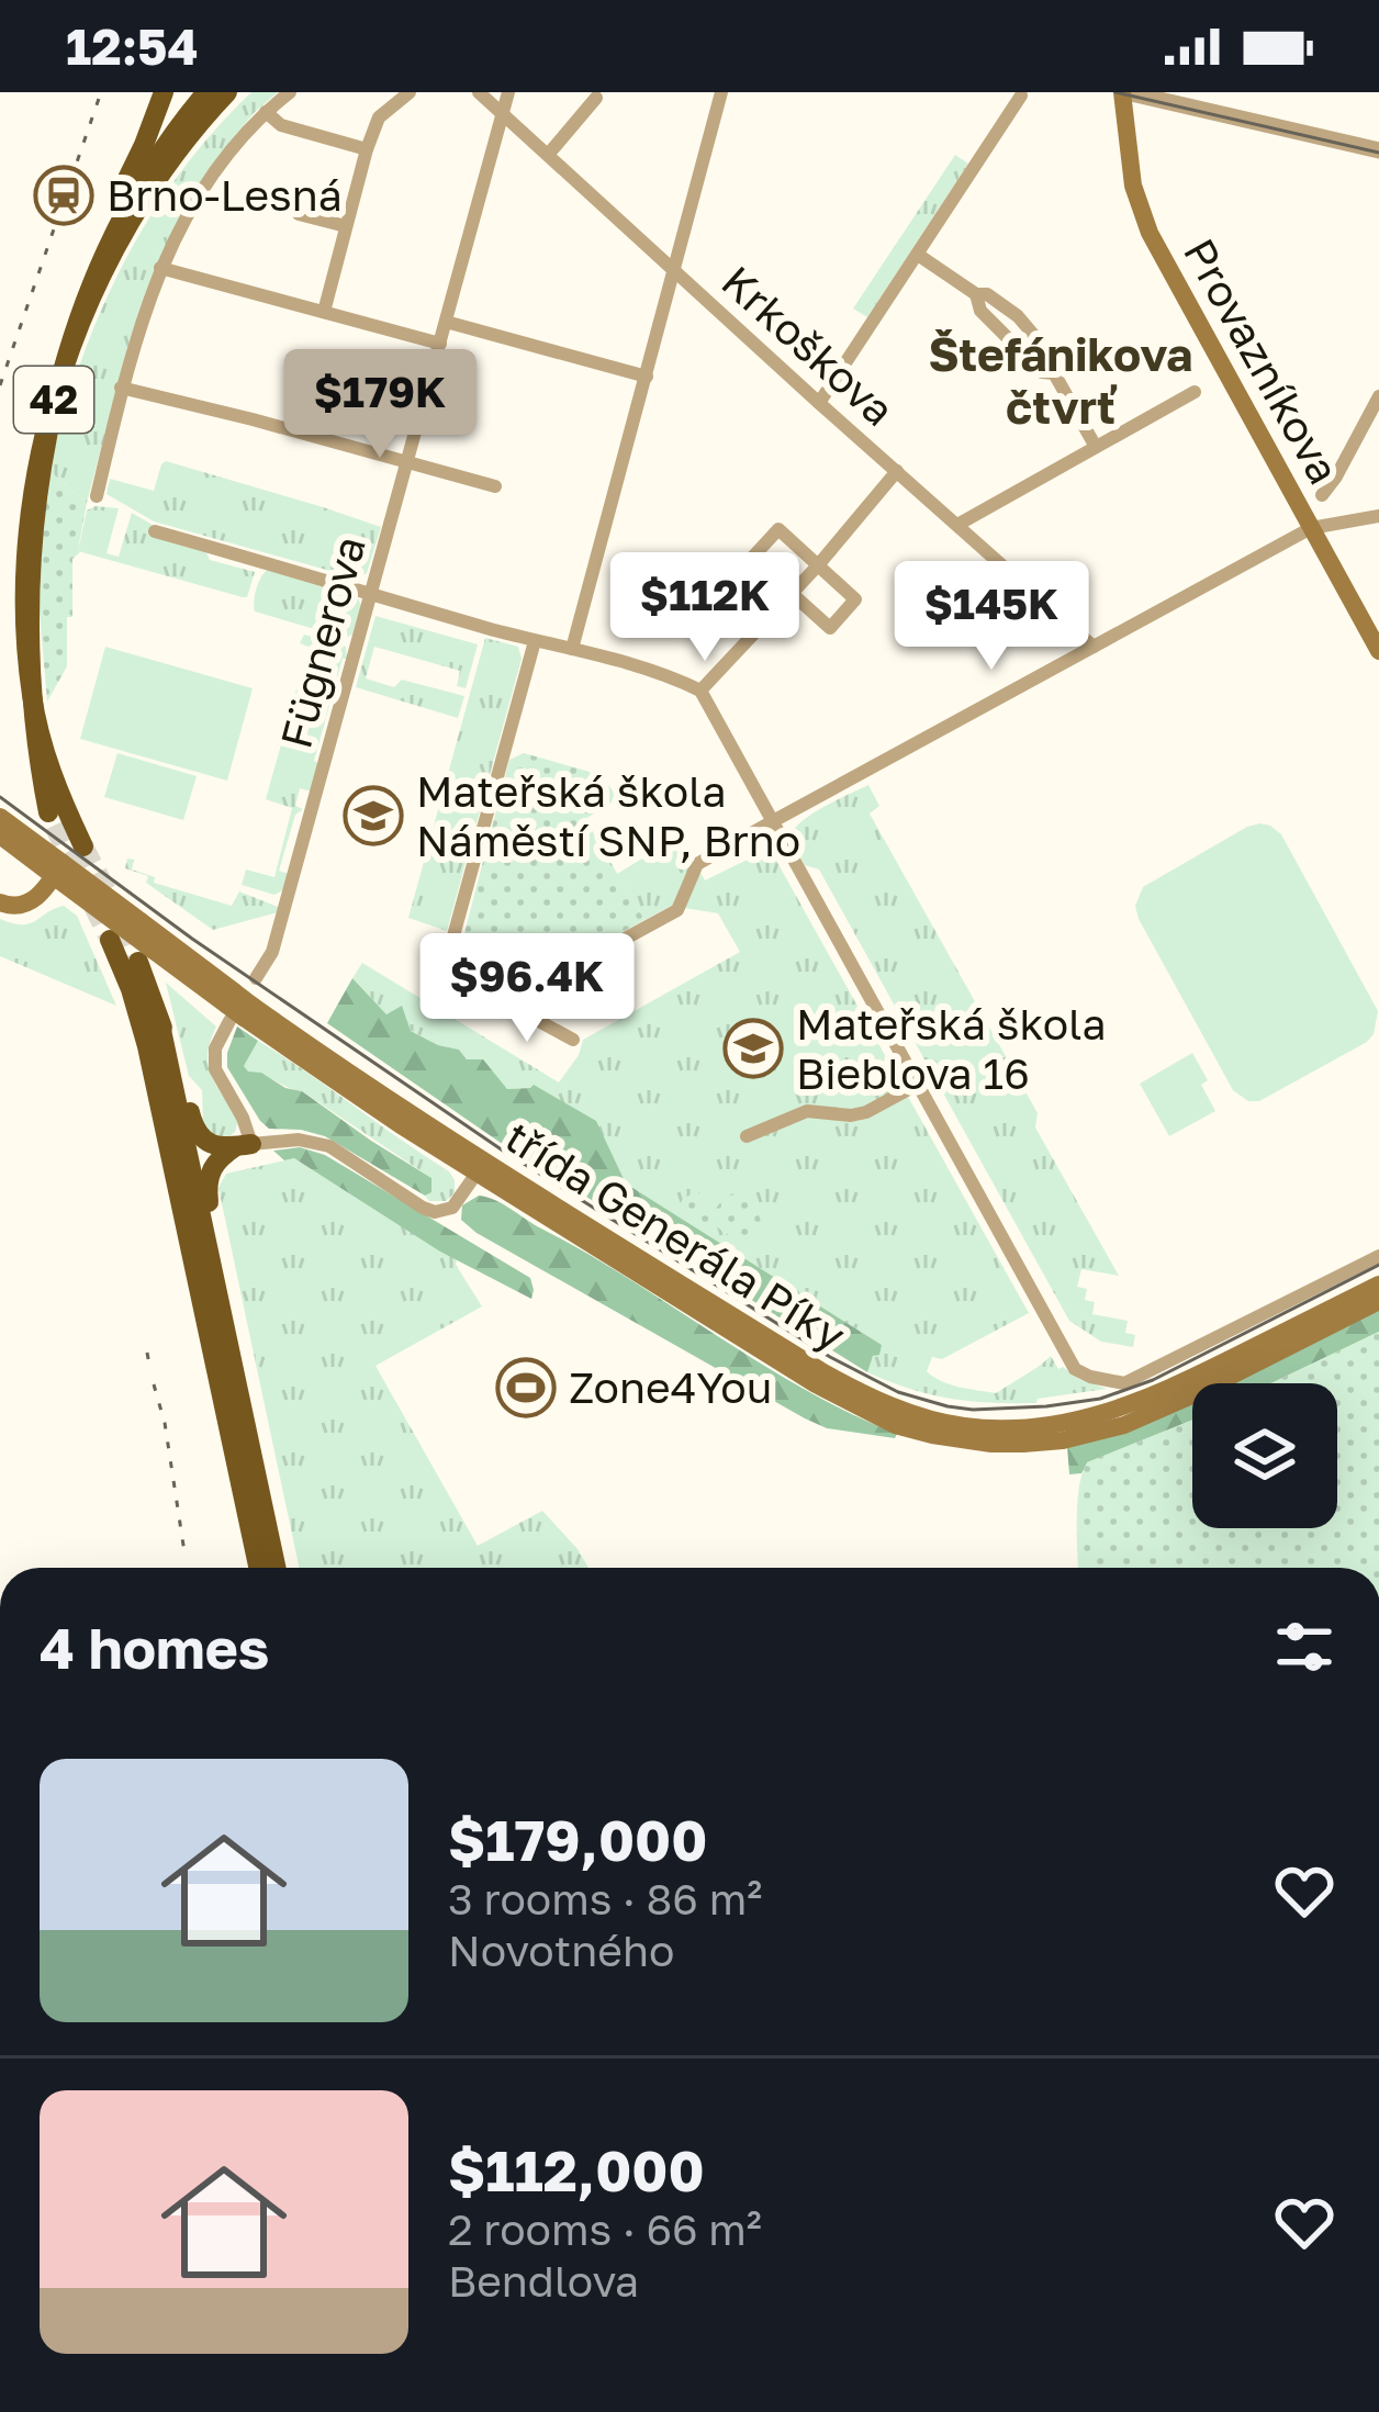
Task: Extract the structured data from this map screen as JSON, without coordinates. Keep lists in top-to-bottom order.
{
  "streets": {
    "highway": ["42"],
    "main road": ["Provazníkova", "třída Generála Píky"],
    "street": ["Krkoškova", "Fügnerova"]
  },
  "crossings": [
    ["Krkoškova", "Fügnerova"],
    ["Fügnerova", "třída Generála Píky"]
  ],
  "districts": ["Štefánikova čtvrť"],
  "places": {
    "station": ["Brno-Lesná"],
    "school or university": ["Mateřská škola Náměstí SNP, Brno", "Mateřská škola Bieblova 16"],
    "sports": ["Zone4You"]
  },
  "page": {
    "status": "12:54",
    "price": [
      "$179K",
      "$112K",
      "$145K",
      "$96.4K"
    ],
    "heading": "4 homes",
    "list": [
      {
        "name": "$179,000",
        "note": "3 rooms · 86 m² · Novotného"
      },
      {
        "name": "$112,000",
        "note": "2 rooms · 66 m² · Bendlova"
      }
    ]
  }
}
